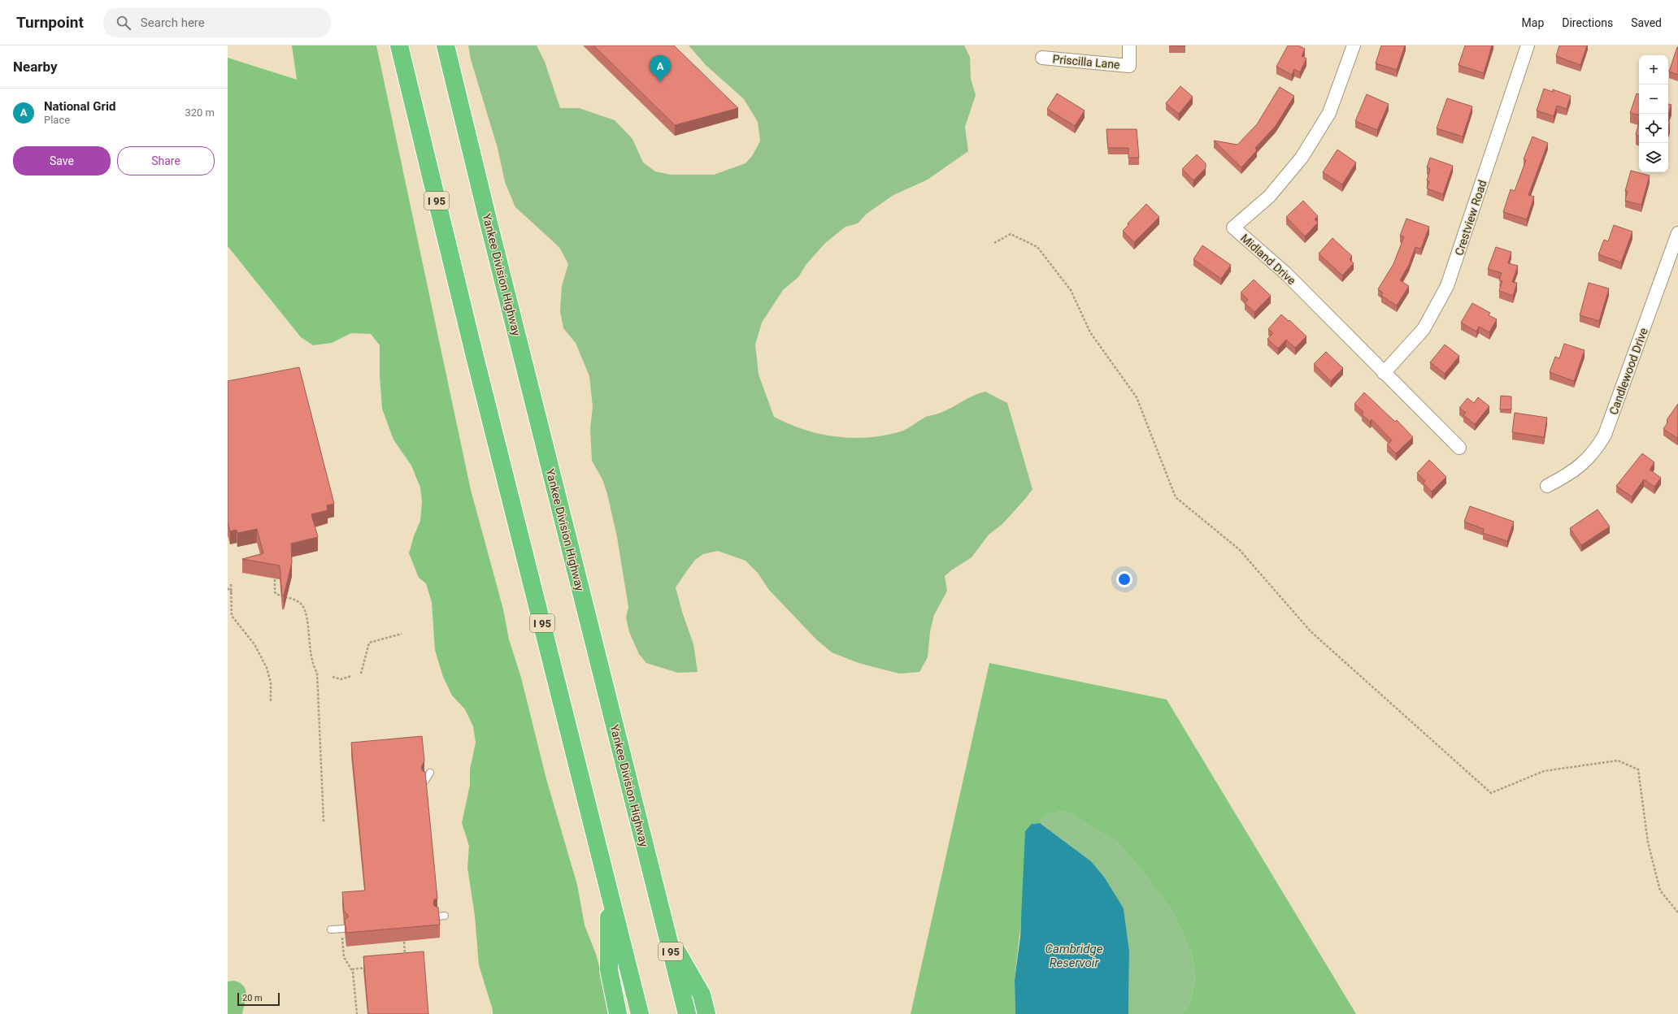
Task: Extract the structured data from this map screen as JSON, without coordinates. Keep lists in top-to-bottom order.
{
  "streets": {
    "highway": ["I 95", "Yankee Division Highway"],
    "street": [
      "Priscilla Lane",
      "Crestview Road",
      "Midland Drive",
      "Candlewood Drive"
    ]
  },
  "crossings": [
    ["Crestview Road", "Midland Drive"]
  ],
  "water": ["Cambridge Reservoir"],
  "scale_bar": "20 m",
  "page": {
    "header": "Turnpoint",
    "search": "Search here",
    "nav": ["Map", "Directions", "Saved"],
    "heading": "Nearby",
    "map_buttons": ["+", "−"],
    "pins": "A",
    "list": [
      {
        "mark": "A",
        "name": "National Grid",
        "note": "Place",
        "value": "320 m"
      }
    ],
    "buttons": ["Save", "Share"],
    "scale": "20 m"
  }
}
